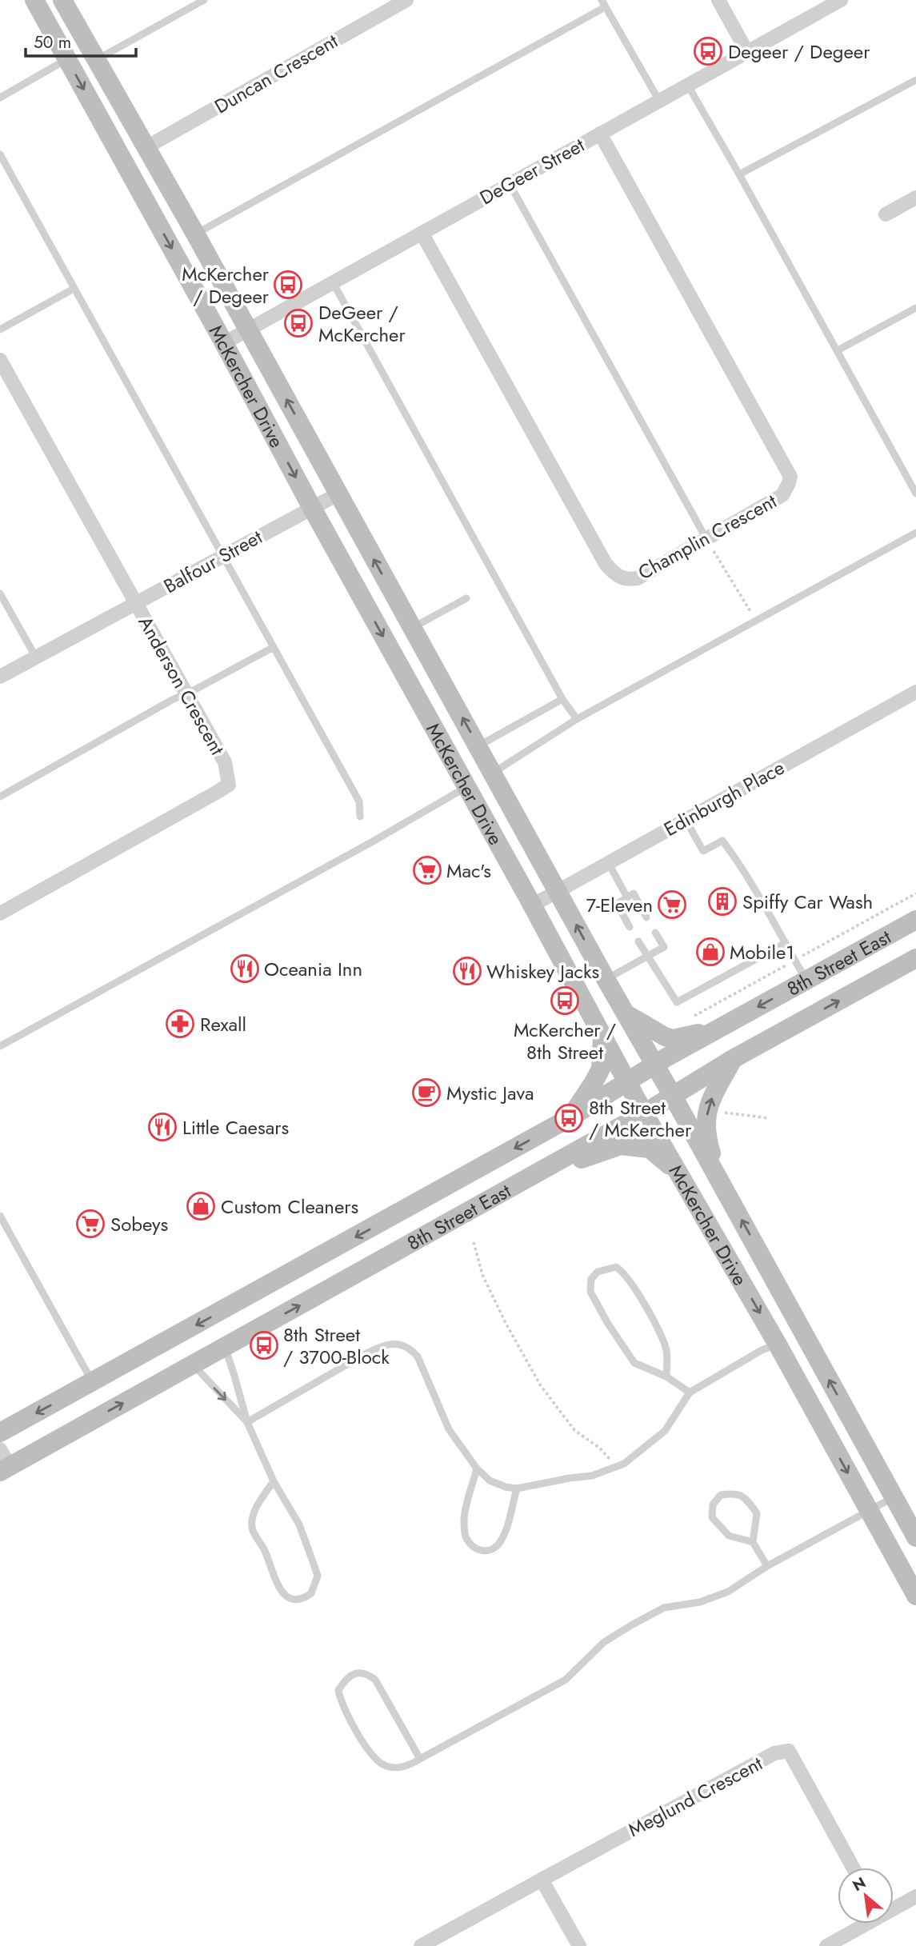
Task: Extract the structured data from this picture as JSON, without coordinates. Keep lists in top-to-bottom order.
{
  "streets": {
    "main road": ["McKercher Drive", "8th Street East"],
    "street": [
      "Duncan Crescent",
      "DeGeer Street",
      "Champlin Crescent",
      "Balfour Street",
      "Anderson Crescent",
      "Edinburgh Place",
      "Meglund Crescent"
    ]
  },
  "crossings": [
    ["Duncan Crescent", "McKercher Drive"],
    ["DeGeer Street", "McKercher Drive"],
    ["DeGeer Street", "Champlin Crescent"],
    ["McKercher Drive", "Balfour Street"],
    ["McKercher Drive", "Edinburgh Place"],
    ["McKercher Drive", "8th Street East"],
    ["Balfour Street", "Anderson Crescent"]
  ],
  "places": {
    "bus stop": [
      "Degeer / Degeer",
      "McKercher / Degeer",
      "DeGeer / McKercher",
      "McKercher / 8th Street",
      "8th Street / McKercher",
      "8th Street / 3700-Block"
    ],
    "supermarket": ["Mac's", "7-Eleven", "Sobeys"],
    "building": ["Spiffy Car Wash"],
    "shop": ["Mobile1", "Custom Cleaners"],
    "restaurant": ["Oceania Inn", "Whiskey Jacks", "Little Caesars"],
    "pharmacy": ["Rexall"],
    "cafe": ["Mystic Java"]
  },
  "scale_bar": "50 m",
  "north": "top left"
}
